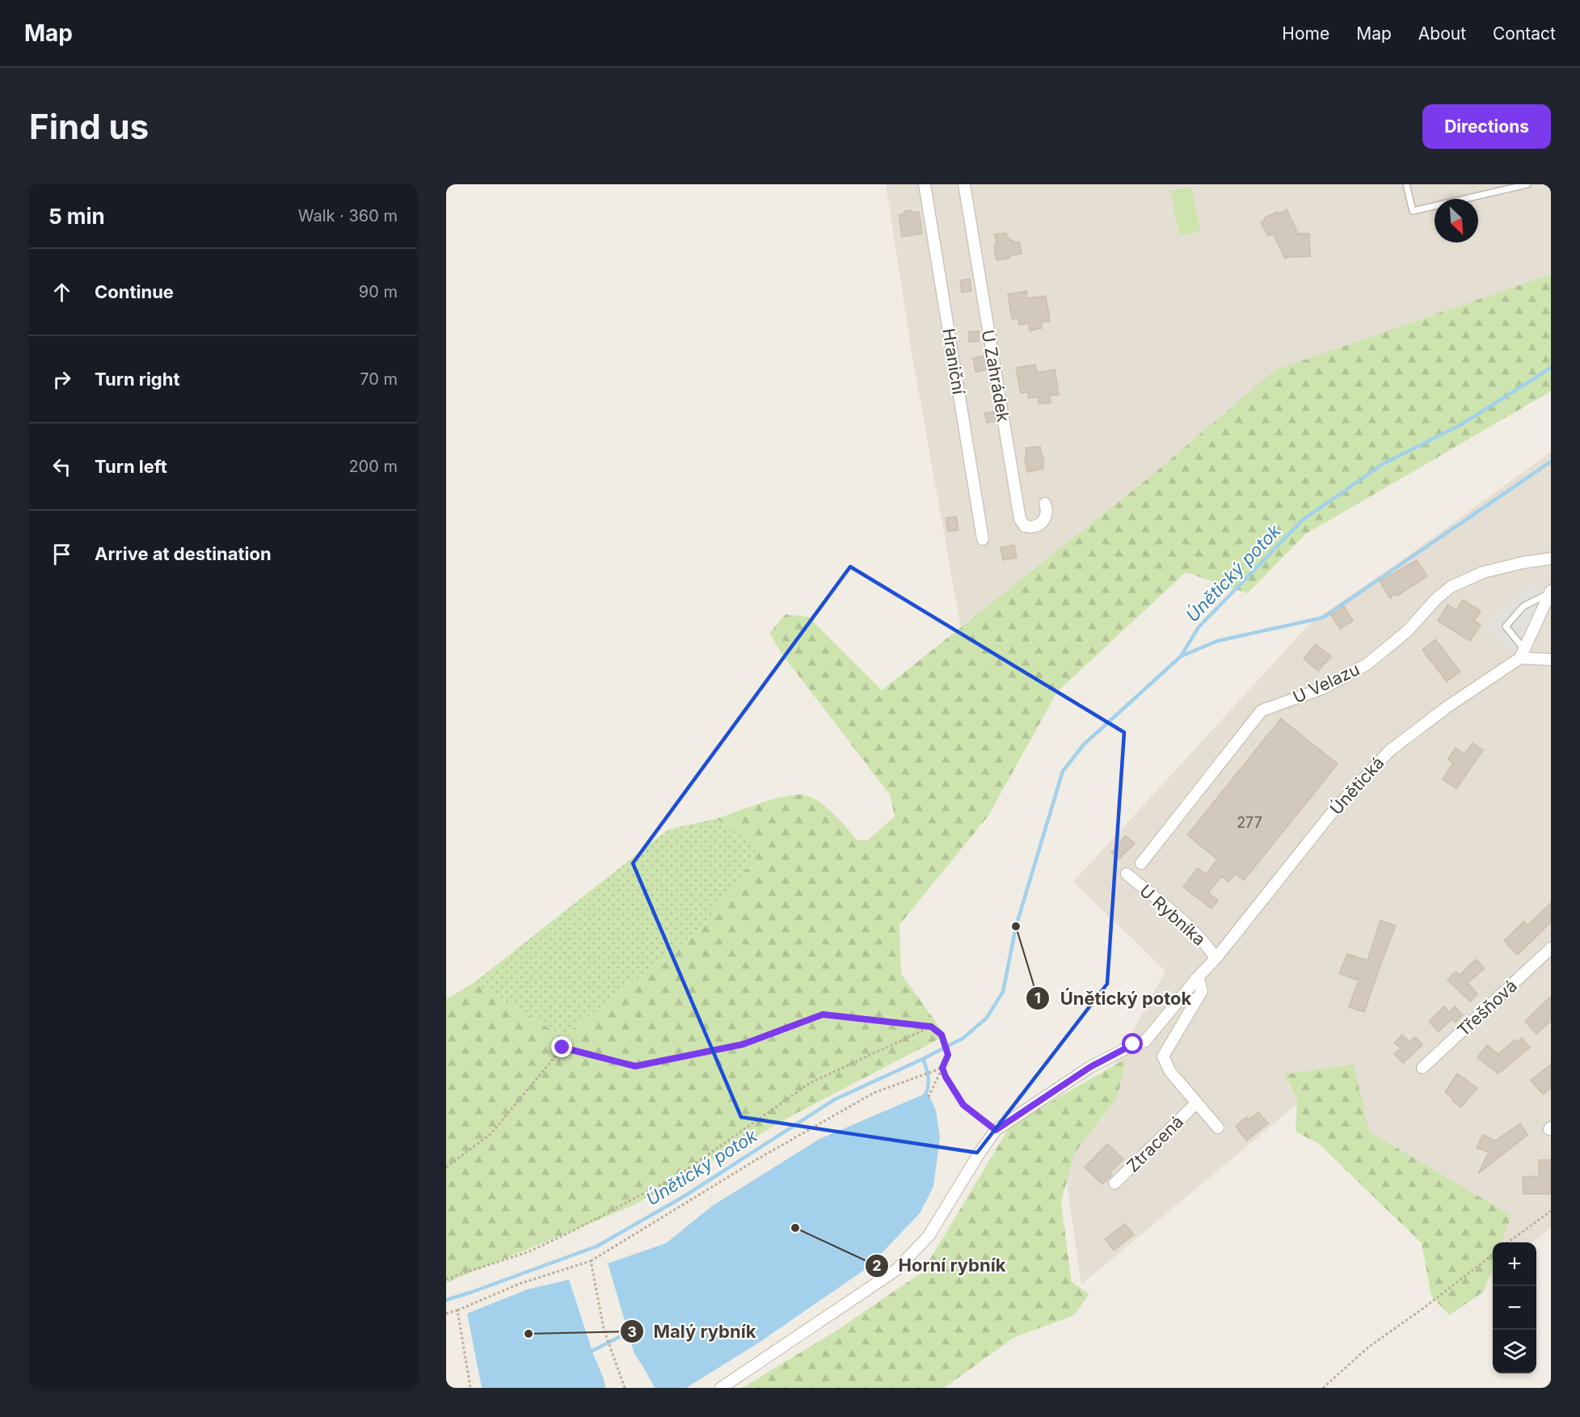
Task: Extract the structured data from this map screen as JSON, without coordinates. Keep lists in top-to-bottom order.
{
  "streets": {
    "street": [
      "Hraniční",
      "U Zahrádek",
      "U Velazu",
      "Únětická",
      "U Rybníka",
      "Třešňová",
      "Ztracená"
    ]
  },
  "crossings": [
    ["Únětická", "U Rybníka"],
    ["Únětická", "Ztracená"]
  ],
  "water": ["Únětický potok"],
  "places": ["Únětický potok", "Horní rybník", "Malý rybník"],
  "house_numbers": ["277"],
  "north": "bottom right",
  "page": {
    "header": "Map",
    "nav": [
      "Home",
      "Map",
      "About",
      "Contact"
    ],
    "buttons": "Directions",
    "title": "Find us",
    "heading": ["5 min", "Walk · 360 m"],
    "list": [
      ["Continue", "90 m"],
      ["Turn right", "70 m"],
      ["Turn left", "200 m"],
      "Arrive at destination"
    ],
    "map_buttons": ["+", "−"]
  }
}
